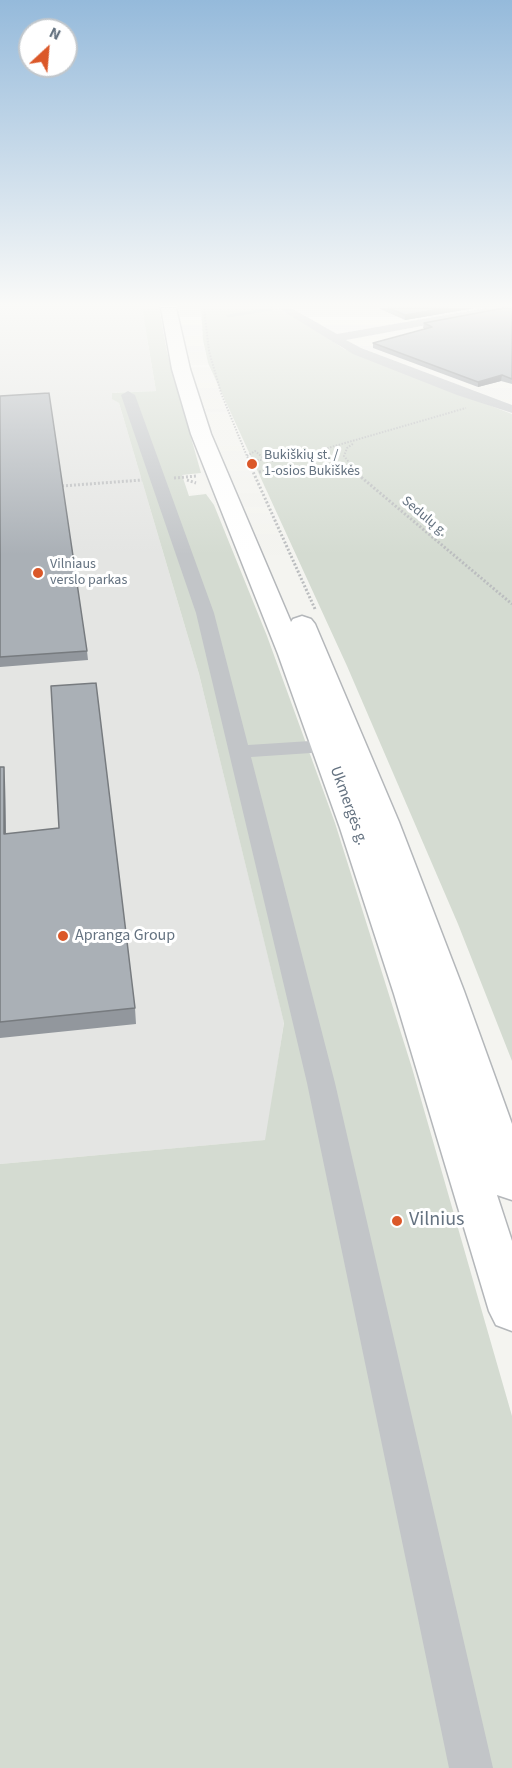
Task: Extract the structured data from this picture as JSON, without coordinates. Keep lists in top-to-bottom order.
{
  "streets": {
    "highway": ["Ukmergės g."],
    "path": ["Sedulų g."]
  },
  "places": [
    "Bukiškių st. / 1-osios Bukiškės",
    "Vilniaus verslo parkas",
    "Apranga Group",
    "Vilnius"
  ],
  "north": "top right"
}
